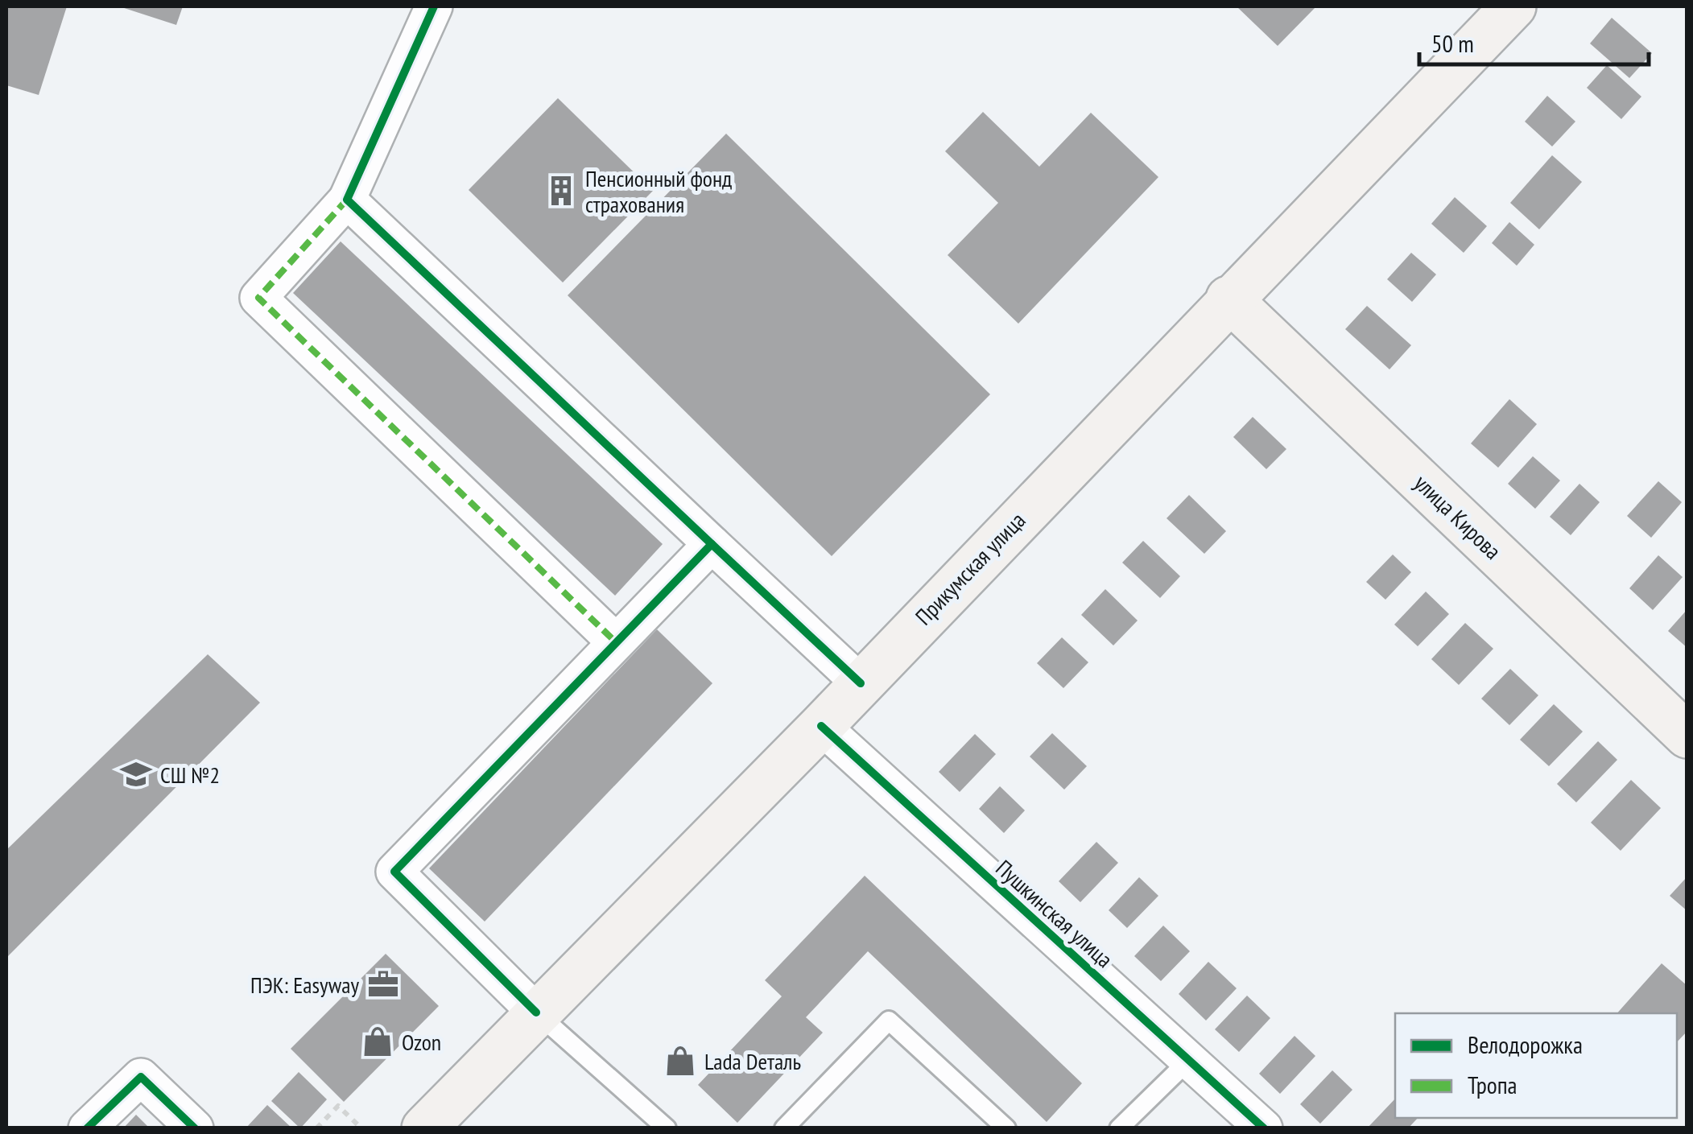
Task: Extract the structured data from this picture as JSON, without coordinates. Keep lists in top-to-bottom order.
{
  "streets": {
    "main road": ["улица Кирова", "Прикумская улица"],
    "street": ["Пушкинская улица"]
  },
  "crossings": [
    ["улица Кирова", "Прикумская улица"],
    ["Прикумская улица", "Пушкинская улица"]
  ],
  "places": {
    "building": ["Пенсионный фонд страхования"],
    "school or university": ["СШ №2"],
    "office": ["ПЭК: Easyway"],
    "shop": ["Ozon", "Lada Dеталь"]
  },
  "legend": ["Велодорожка", "Тропа"],
  "scale_bar": "50 m"
}
